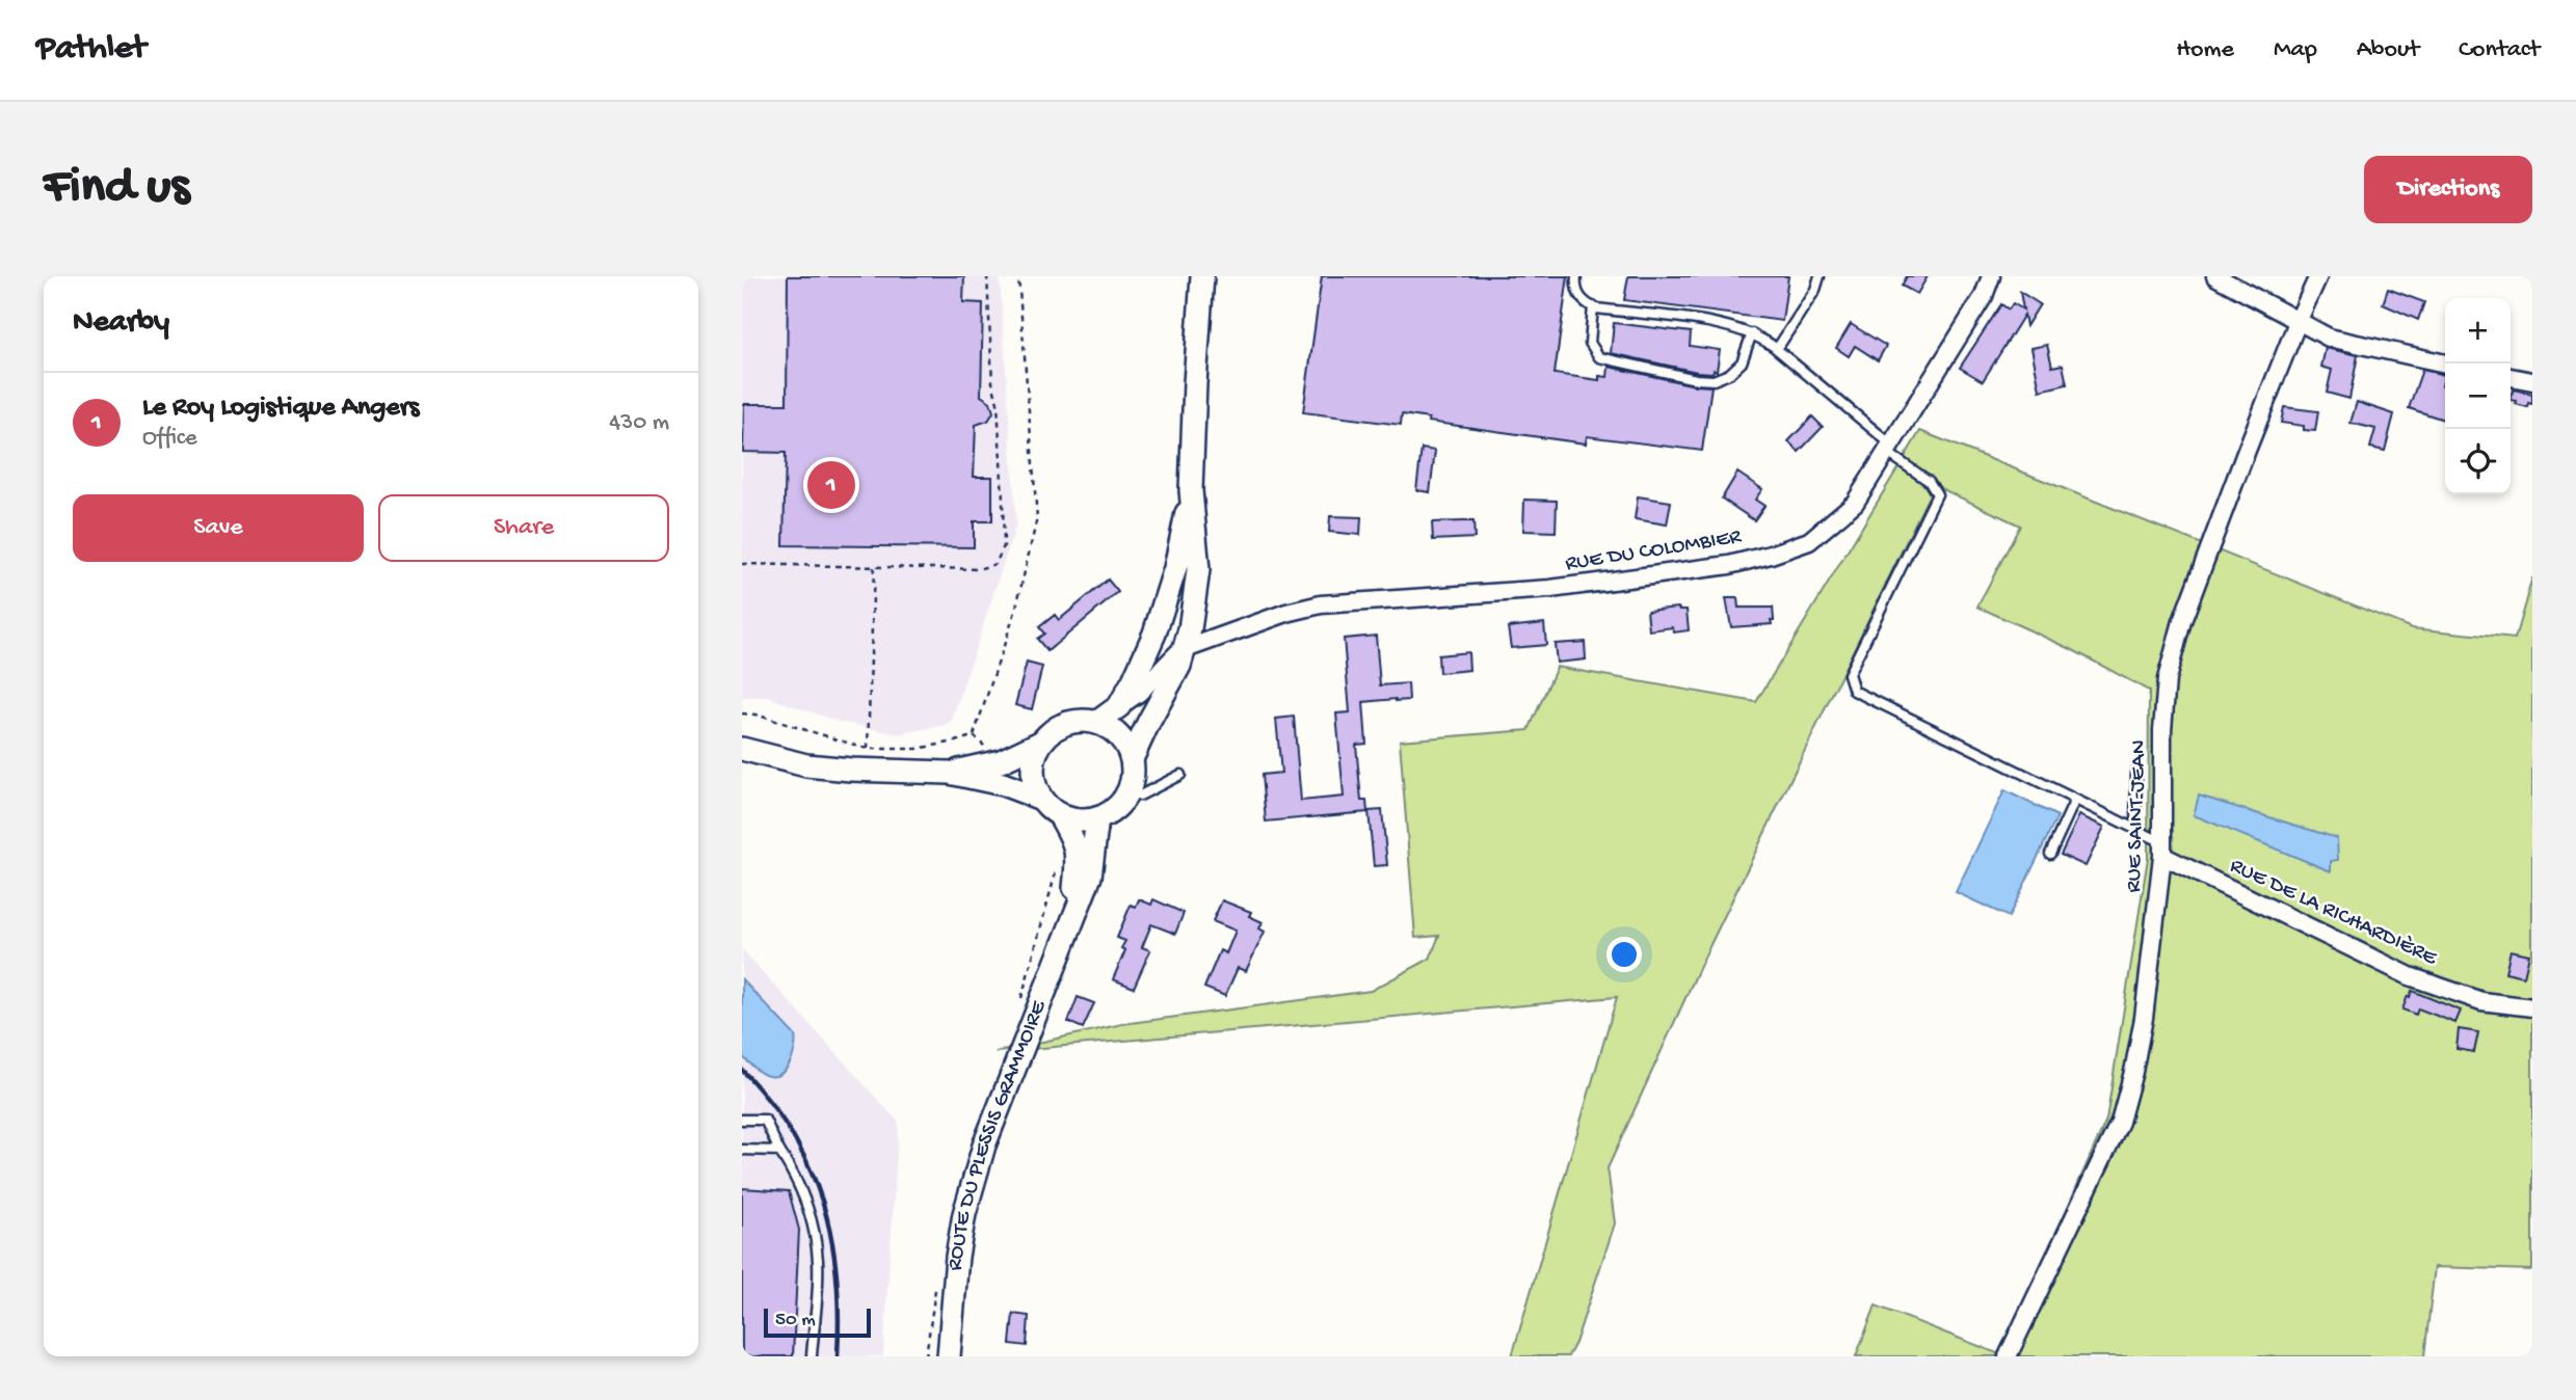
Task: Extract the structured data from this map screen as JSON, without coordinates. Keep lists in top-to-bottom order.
{
  "streets": {
    "street": [
      "RUE DU COLOMBIER",
      "RUE SAINT-JEAN",
      "RUE DE LA RICHARDIÈRE",
      "ROUTE DU PLESSIS GRAMMOIRE"
    ]
  },
  "crossings": [
    ["RUE SAINT-JEAN", "RUE DE LA RICHARDIÈRE"]
  ],
  "scale_bar": "50 m",
  "page": {
    "header": "Pathlet",
    "nav": [
      "Home",
      "Map",
      "About",
      "Contact"
    ],
    "buttons": [
      "Directions",
      ["Save", "Share"]
    ],
    "title": "Find us",
    "heading": "Nearby",
    "map_buttons": ["+", "−"],
    "list": [
      {
        "mark": "1",
        "name": "Le Roy Logistique Angers",
        "note": "Office",
        "value": "430 m"
      }
    ],
    "pins": "1",
    "scale": "50 m"
  }
}
